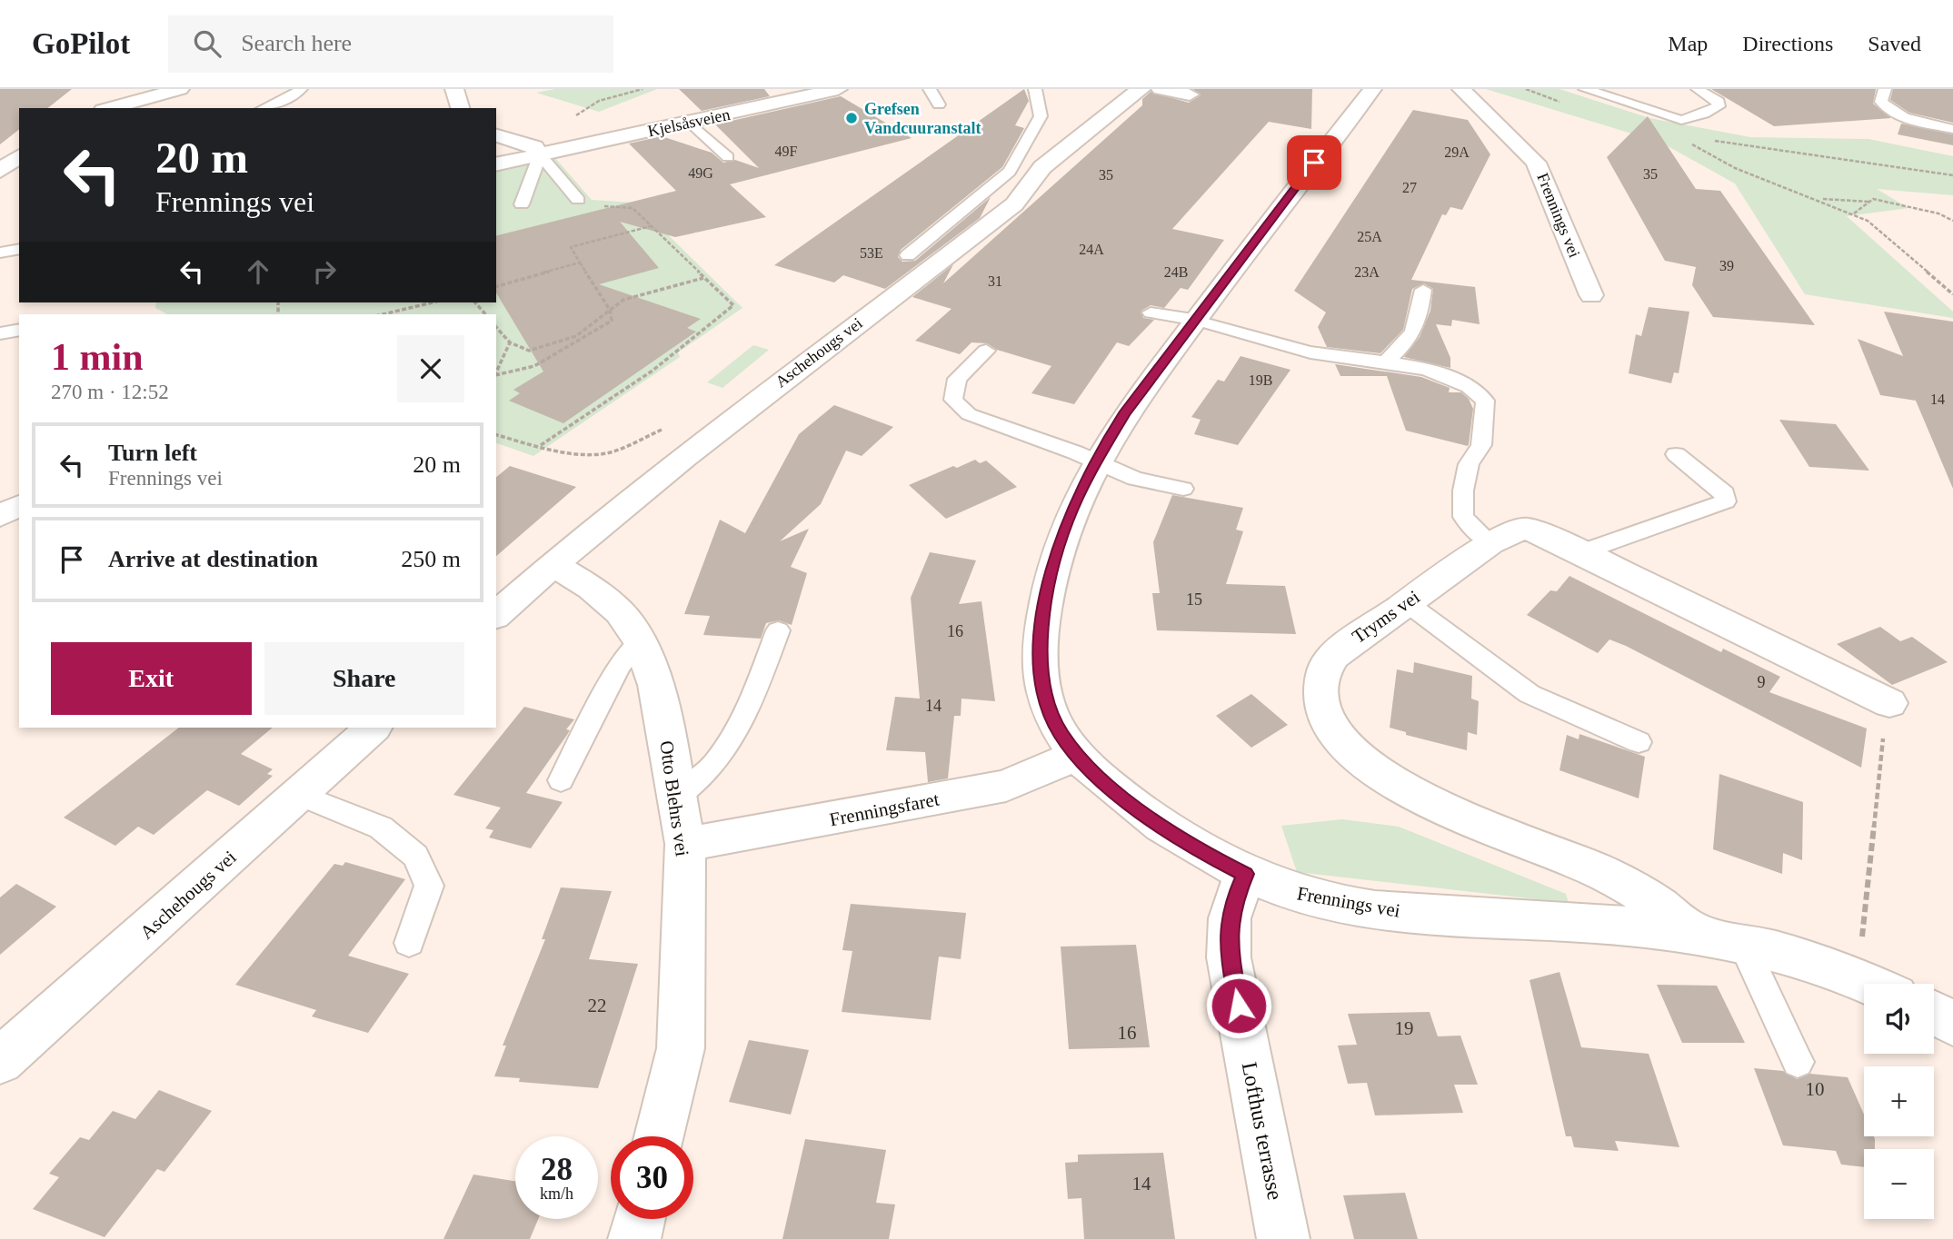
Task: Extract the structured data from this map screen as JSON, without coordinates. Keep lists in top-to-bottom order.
{
  "streets": {
    "street": [
      "Kjelsåsveien",
      "Frennings vei",
      "Aschehougs vei",
      "Tryms vei",
      "Otto Blehrs vei",
      "Frenningsfaret",
      "Lofthus terrasse"
    ]
  },
  "crossings": [
    ["Frennings vei", "Tryms vei"],
    ["Frennings vei", "Frenningsfaret"],
    ["Frennings vei", "Lofthus terrasse"],
    ["Aschehougs vei", "Otto Blehrs vei"],
    ["Otto Blehrs vei", "Frenningsfaret"]
  ],
  "places": ["Grefsen Vandcuuranstalt"],
  "house_numbers": [
    "49F",
    "29A",
    "49G",
    "35",
    "35",
    "27",
    "25A",
    "24A",
    "53E",
    "39",
    "24B",
    "23A",
    "31",
    "19B",
    "14",
    "15",
    "16",
    "9",
    "14",
    "22",
    "19",
    "16",
    "10",
    "14"
  ],
  "page": {
    "header": "GoPilot",
    "search": "Search here",
    "nav": ["Map", "Directions", "Saved"],
    "turn": ["20 m", "Frennings vei"],
    "heading": ["1 min", "270 m · 12:52"],
    "list": [
      {
        "name": "Turn left",
        "note": "Frennings vei",
        "value": "20 m"
      },
      {
        "name": "Arrive at destination",
        "value": "250 m"
      }
    ],
    "buttons": ["Exit", "Share"],
    "map_buttons": ["+", "−"],
    "speed": "28 km/h",
    "limit": "30"
  }
}
